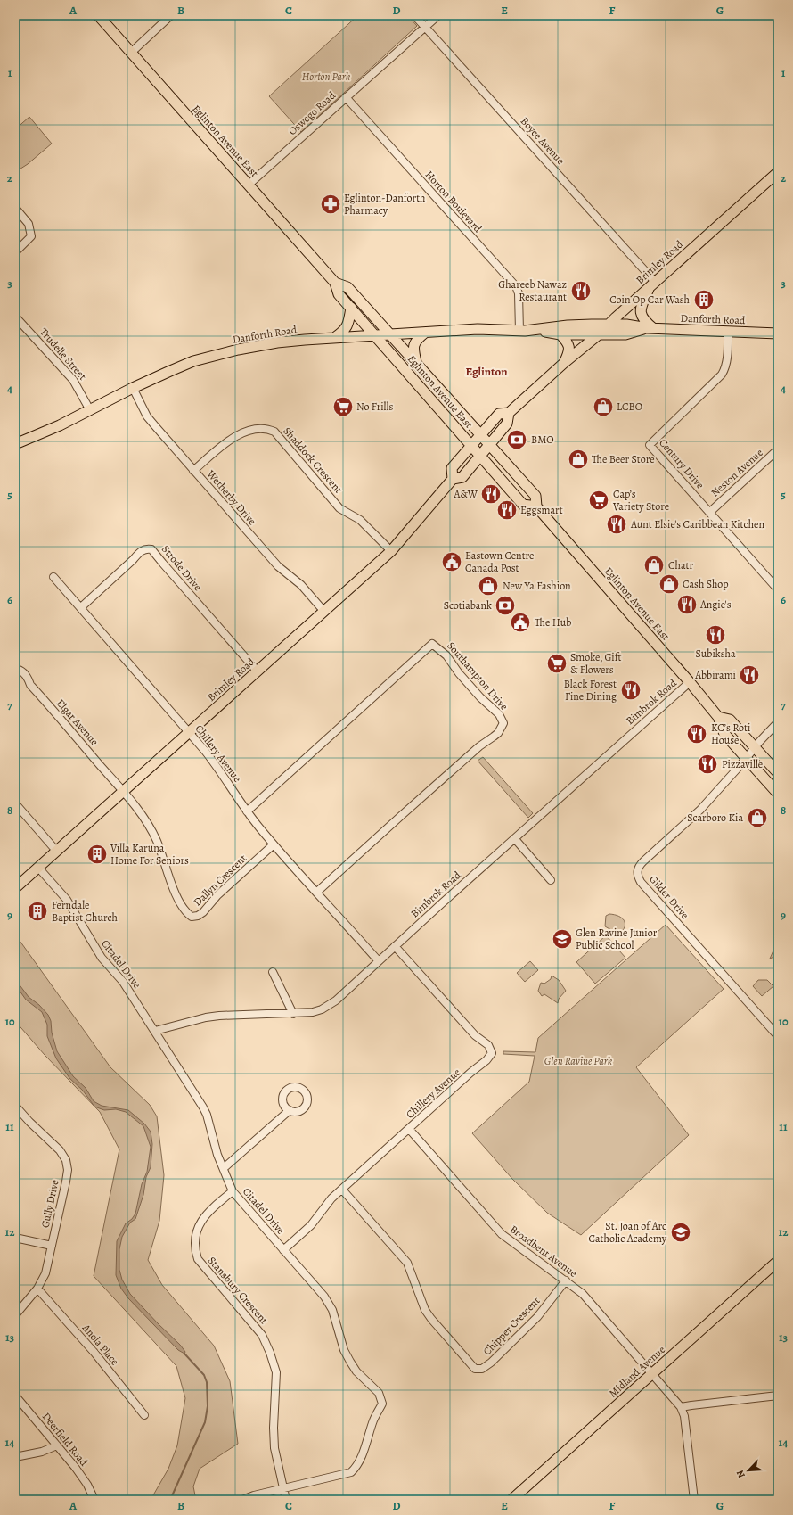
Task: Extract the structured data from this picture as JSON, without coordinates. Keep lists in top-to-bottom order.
{
  "streets": {
    "main road": [
      "Eglinton Avenue East",
      "Brimley Road",
      "Danforth Road",
      "Midland Avenue"
    ],
    "street": [
      "Oswego Road",
      "Boyce Avenue",
      "Horton Boulevard",
      "Trudelle Street",
      "Shaddock Crescent",
      "Century Drive",
      "Neston Avenue",
      "Wetherby Drive",
      "Strode Drive",
      "Southampton Drive",
      "Bimbrok Road",
      "Elgar Avenue",
      "Chillery Avenue",
      "Dallyn Crescent",
      "Gilder Drive",
      "Citadel Drive",
      "Gully Drive",
      "Broadbent Avenue",
      "Stansbury Crescent",
      "Chipper Crescent",
      "Anola Place",
      "Deerfield Road"
    ]
  },
  "crossings": [
    ["Oswego Road", "Eglinton Avenue East"],
    ["Oswego Road", "Boyce Avenue"],
    ["Oswego Road", "Horton Boulevard"],
    ["Eglinton Avenue East", "Brimley Road"],
    ["Eglinton Avenue East", "Danforth Road"],
    ["Eglinton Avenue East", "Bimbrok Road"],
    ["Eglinton Avenue East", "Gilder Drive"],
    ["Boyce Avenue", "Brimley Road"],
    ["Horton Boulevard", "Danforth Road"],
    ["Brimley Road", "Danforth Road"],
    ["Brimley Road", "Shaddock Crescent"],
    ["Brimley Road", "Wetherby Drive"],
    ["Brimley Road", "Strode Drive"],
    ["Brimley Road", "Elgar Avenue"],
    ["Brimley Road", "Chillery Avenue"],
    ["Brimley Road", "Dallyn Crescent"],
    ["Brimley Road", "Citadel Drive"],
    ["Danforth Road", "Trudelle Street"],
    ["Danforth Road", "Century Drive"],
    ["Danforth Road", "Wetherby Drive"],
    ["Shaddock Crescent", "Wetherby Drive"],
    ["Century Drive", "Neston Avenue"],
    ["Strode Drive", "Chillery Avenue"],
    ["Southampton Drive", "Chillery Avenue"],
    ["Bimbrok Road", "Chillery Avenue"],
    ["Bimbrok Road", "Citadel Drive"],
    ["Elgar Avenue", "Dallyn Crescent"],
    ["Chillery Avenue", "Dallyn Crescent"],
    ["Chillery Avenue", "Citadel Drive"],
    ["Chillery Avenue", "Broadbent Avenue"],
    ["Chillery Avenue", "Chipper Crescent"],
    ["Citadel Drive", "Stansbury Crescent"],
    ["Gully Drive", "Anola Place"],
    ["Broadbent Avenue", "Chipper Crescent"],
    ["Broadbent Avenue", "Midland Avenue"]
  ],
  "districts": ["Eglinton"],
  "parks": ["Horton Park", "Glen Ravine Park"],
  "places": {
    "pharmacy": ["Eglinton-Danforth Pharmacy"],
    "restaurant": [
      "Ghareeb Nawaz Restaurant",
      "A&W",
      "Eggsmart",
      "Aunt Elsie's Caribbean Kitchen",
      "Angie's",
      "Subiksha",
      "Abbirami",
      "Black Forest Fine Dining",
      "KC’s Roti House",
      "Pizzaville"
    ],
    "building": ["Coin Op Car Wash", "Villa Karuna Home For Seniors", "Ferndale Baptist Church"],
    "supermarket": ["No Frills", "Cap’s Variety Store", "Smoke, Gift & Flowers"],
    "shop": [
      "LCBO",
      "The Beer Store",
      "Chatr",
      "Cash Shop",
      "New Ya Fashion",
      "Scarboro Kia"
    ],
    "bank": ["BMO", "Scotiabank"],
    "public building": ["Eastown Centre Canada Post", "The Hub"],
    "school or university": ["Glen Ravine Junior Public School", "St. Joan of Arc Catholic Academy"]
  },
  "north": "bottom left",
  "grid": {
    "columns": [
      "A",
      "B",
      "C",
      "D",
      "E",
      "F",
      "G"
    ],
    "rows": [
      "1",
      "2",
      "3",
      "4",
      "5",
      "6",
      "7",
      "8",
      "9",
      "10",
      "11",
      "12",
      "13",
      "14"
    ]
  }
}
